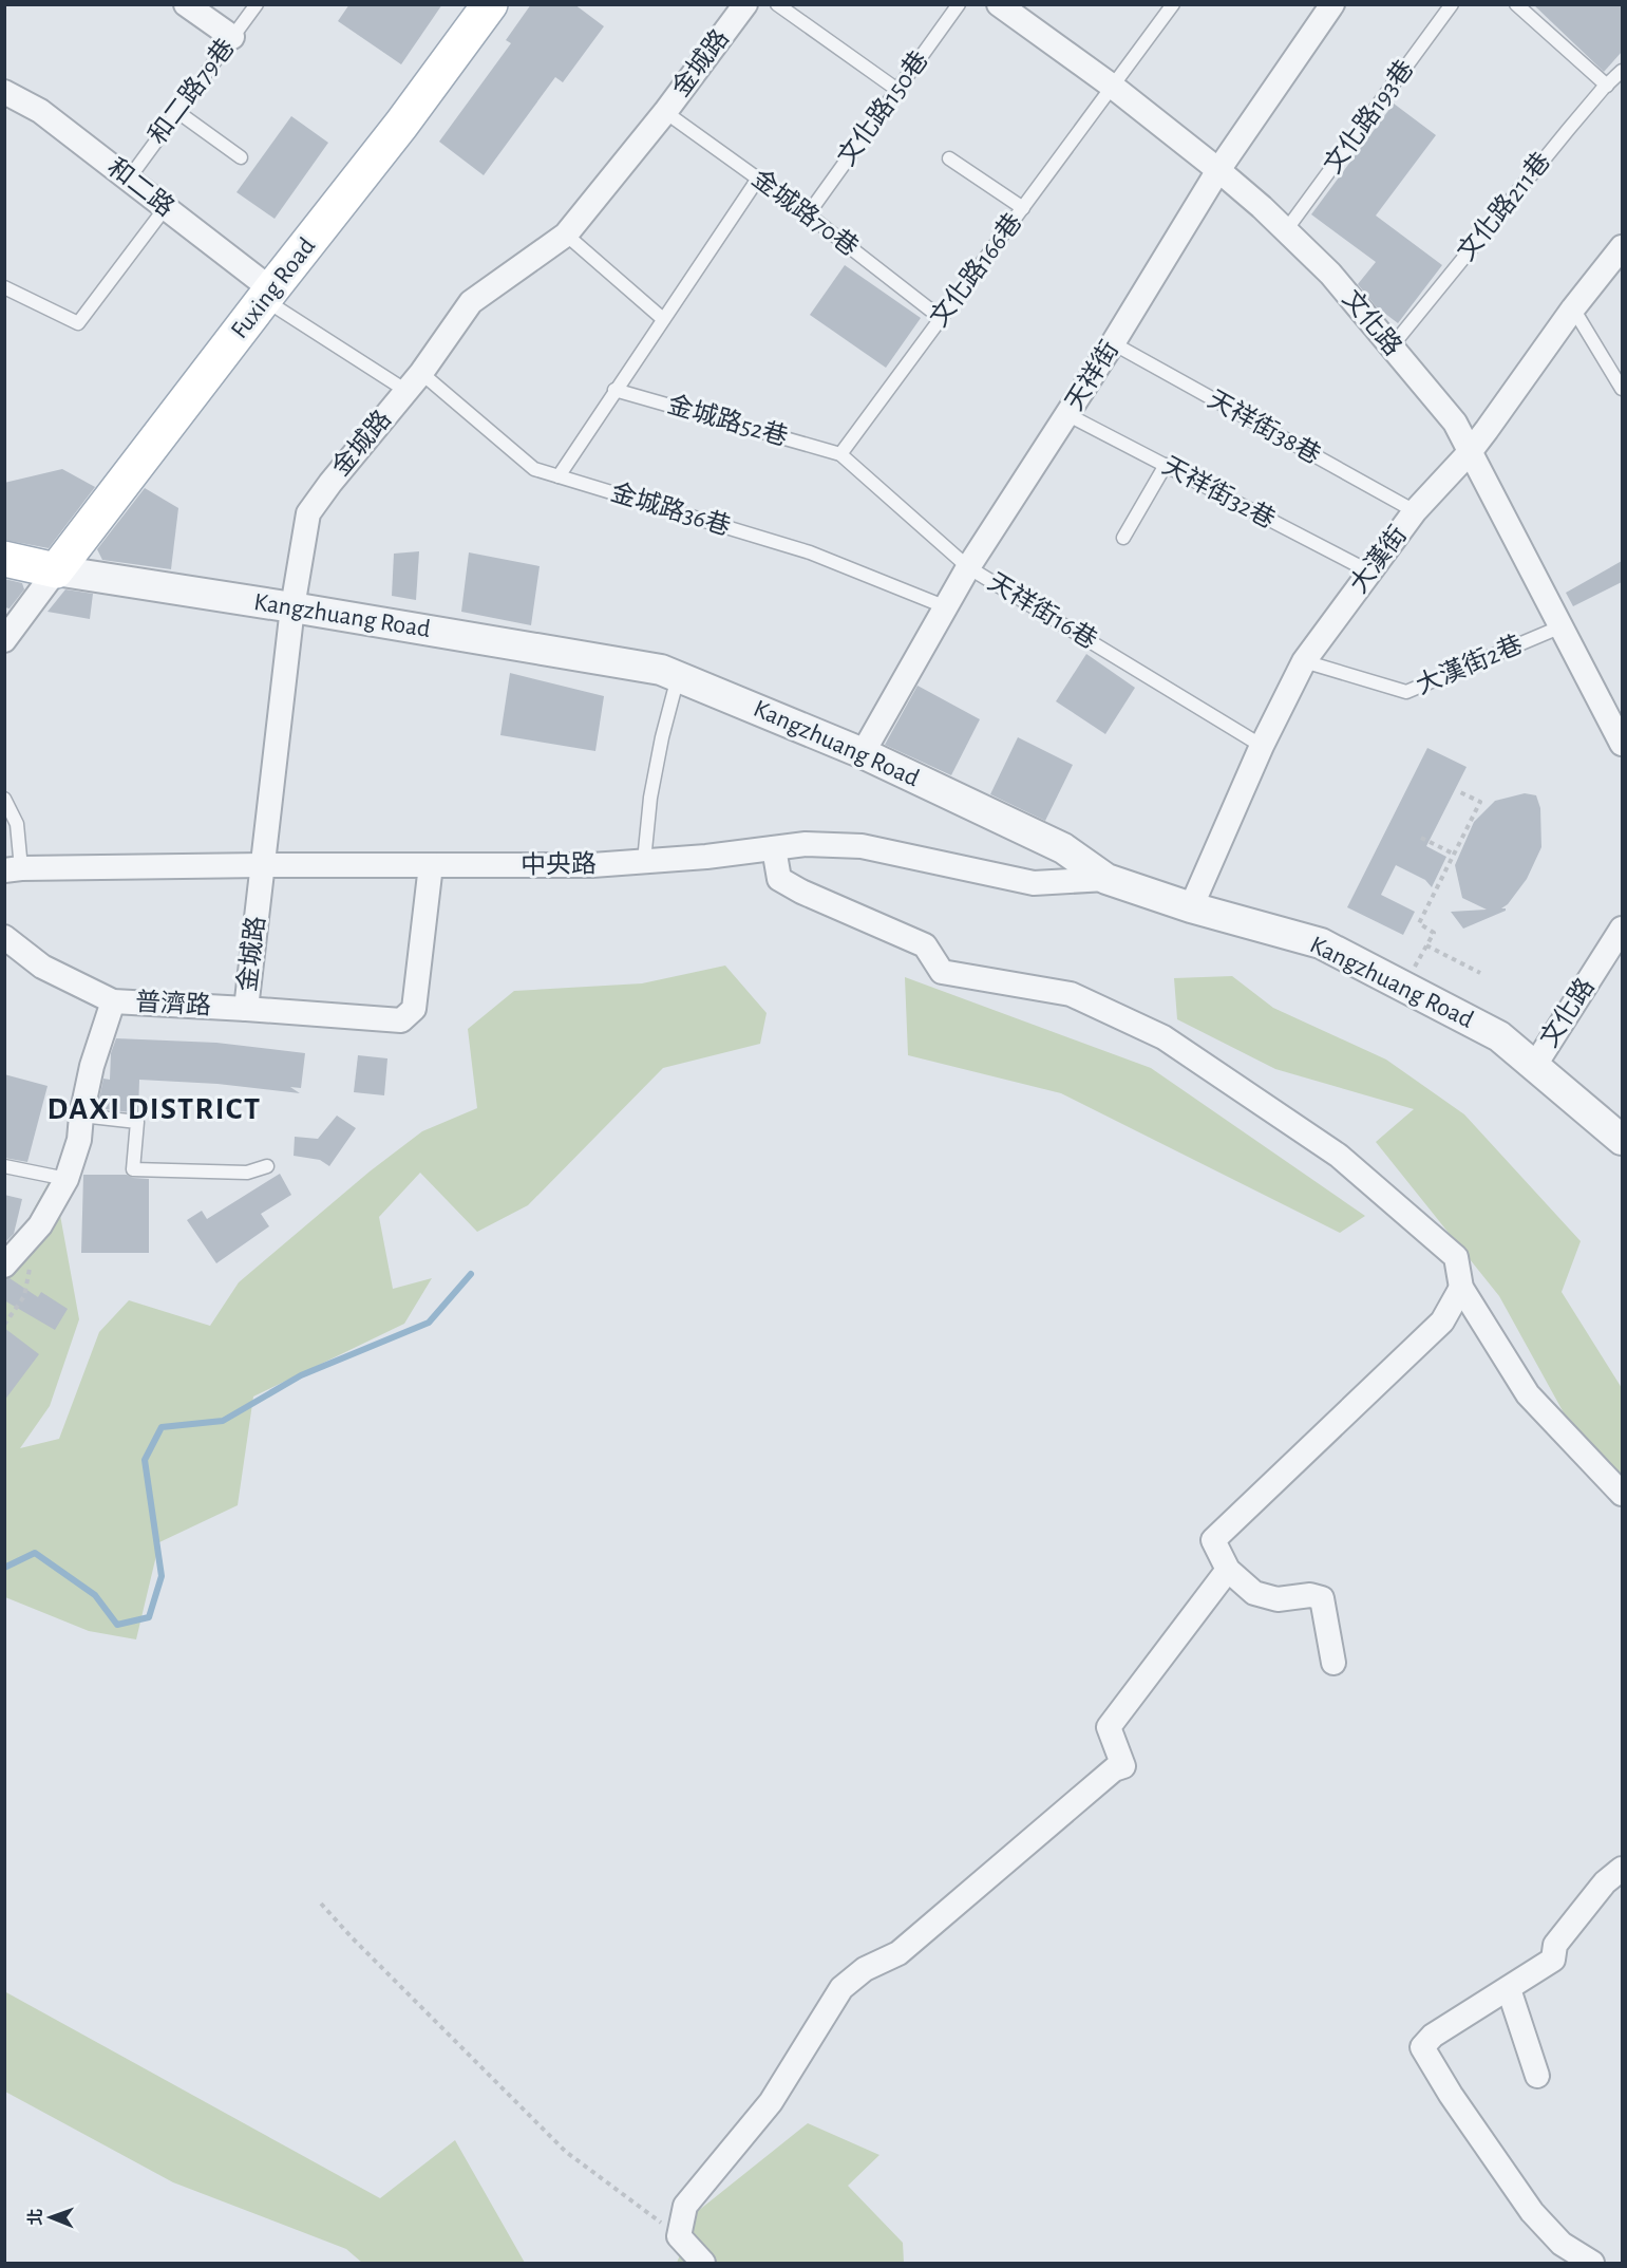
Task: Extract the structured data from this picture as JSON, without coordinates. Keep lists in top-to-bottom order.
{
  "streets": {
    "main road": ["Fuxing Road"],
    "street": [
      "金城路",
      "和二路",
      "文化路",
      "天祥街",
      "大漢街",
      "Kangzhuang Road",
      "中央路",
      "普濟路"
    ],
    "lane": [
      "和二路79巷",
      "文化路150巷",
      "文化路193巷",
      "文化路211巷",
      "金城路70巷",
      "文化路166巷",
      "金城路52巷",
      "天祥街38巷",
      "天祥街32巷",
      "金城路36巷",
      "天祥街16巷",
      "大漢街2巷"
    ]
  },
  "crossings": [
    ["金城路", "金城路70巷"],
    ["金城路", "金城路36巷"],
    ["金城路", "Kangzhuang Road"],
    ["金城路", "中央路"],
    ["金城路", "普濟路"],
    ["和二路79巷", "和二路"],
    ["文化路150巷", "金城路70巷"],
    ["文化路193巷", "文化路"],
    ["和二路", "Fuxing Road"],
    ["和二路", "金城路36巷"],
    ["文化路211巷", "文化路"],
    ["金城路70巷", "文化路166巷"],
    ["文化路166巷", "文化路"],
    ["文化路166巷", "金城路52巷"],
    ["文化路166巷", "天祥街16巷"],
    ["Fuxing Road", "金城路36巷"],
    ["Fuxing Road", "Kangzhuang Road"],
    ["文化路", "天祥街"],
    ["文化路", "大漢街"],
    ["文化路", "Kangzhuang Road"],
    ["文化路", "大漢街2巷"],
    ["天祥街", "天祥街38巷"],
    ["天祥街", "天祥街32巷"],
    ["天祥街", "金城路36巷"],
    ["天祥街", "天祥街16巷"],
    ["天祥街", "Kangzhuang Road"],
    ["金城路52巷", "天祥街16巷"],
    ["天祥街38巷", "大漢街"],
    ["天祥街32巷", "大漢街"],
    ["大漢街", "天祥街16巷"],
    ["大漢街", "Kangzhuang Road"],
    ["大漢街", "大漢街2巷"],
    ["Kangzhuang Road", "中央路"],
    ["中央路", "普濟路"]
  ],
  "districts": ["DAXI DISTRICT"],
  "north": "left"
}
